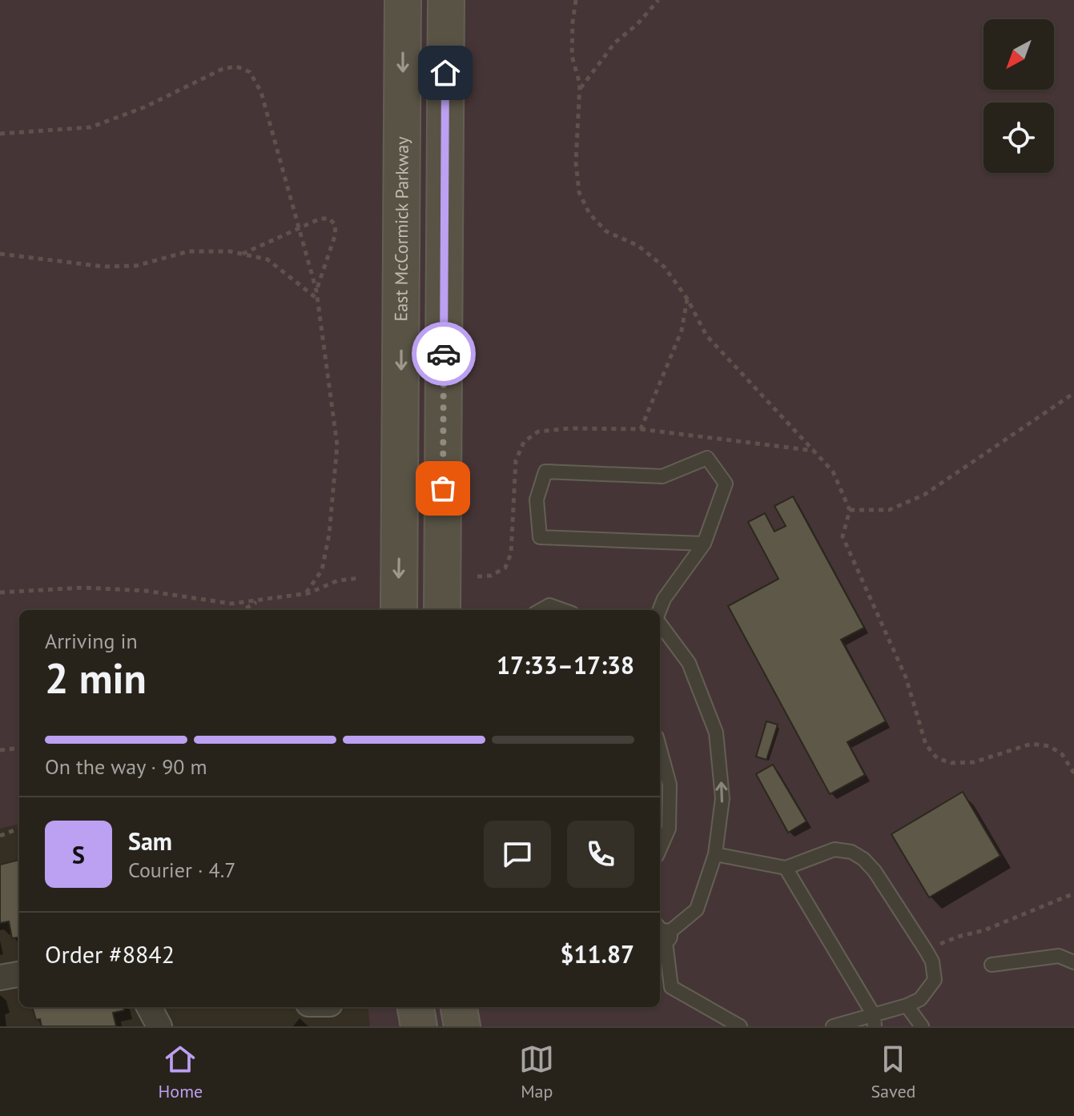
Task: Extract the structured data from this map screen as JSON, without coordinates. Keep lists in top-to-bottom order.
{
  "streets": {
    "main road": ["East McCormick Parkway"]
  },
  "north": "bottom left",
  "page": {
    "heading": ["2 min", "Arriving in", "17:33–17:38"],
    "panel": [
      "Sam",
      "Courier · 4.7",
      "Order #8842",
      "$11.87"
    ],
    "bar": "On the way · 90 m",
    "round": "S",
    "tabs": ["Home", "Map", "Saved"]
  }
}
